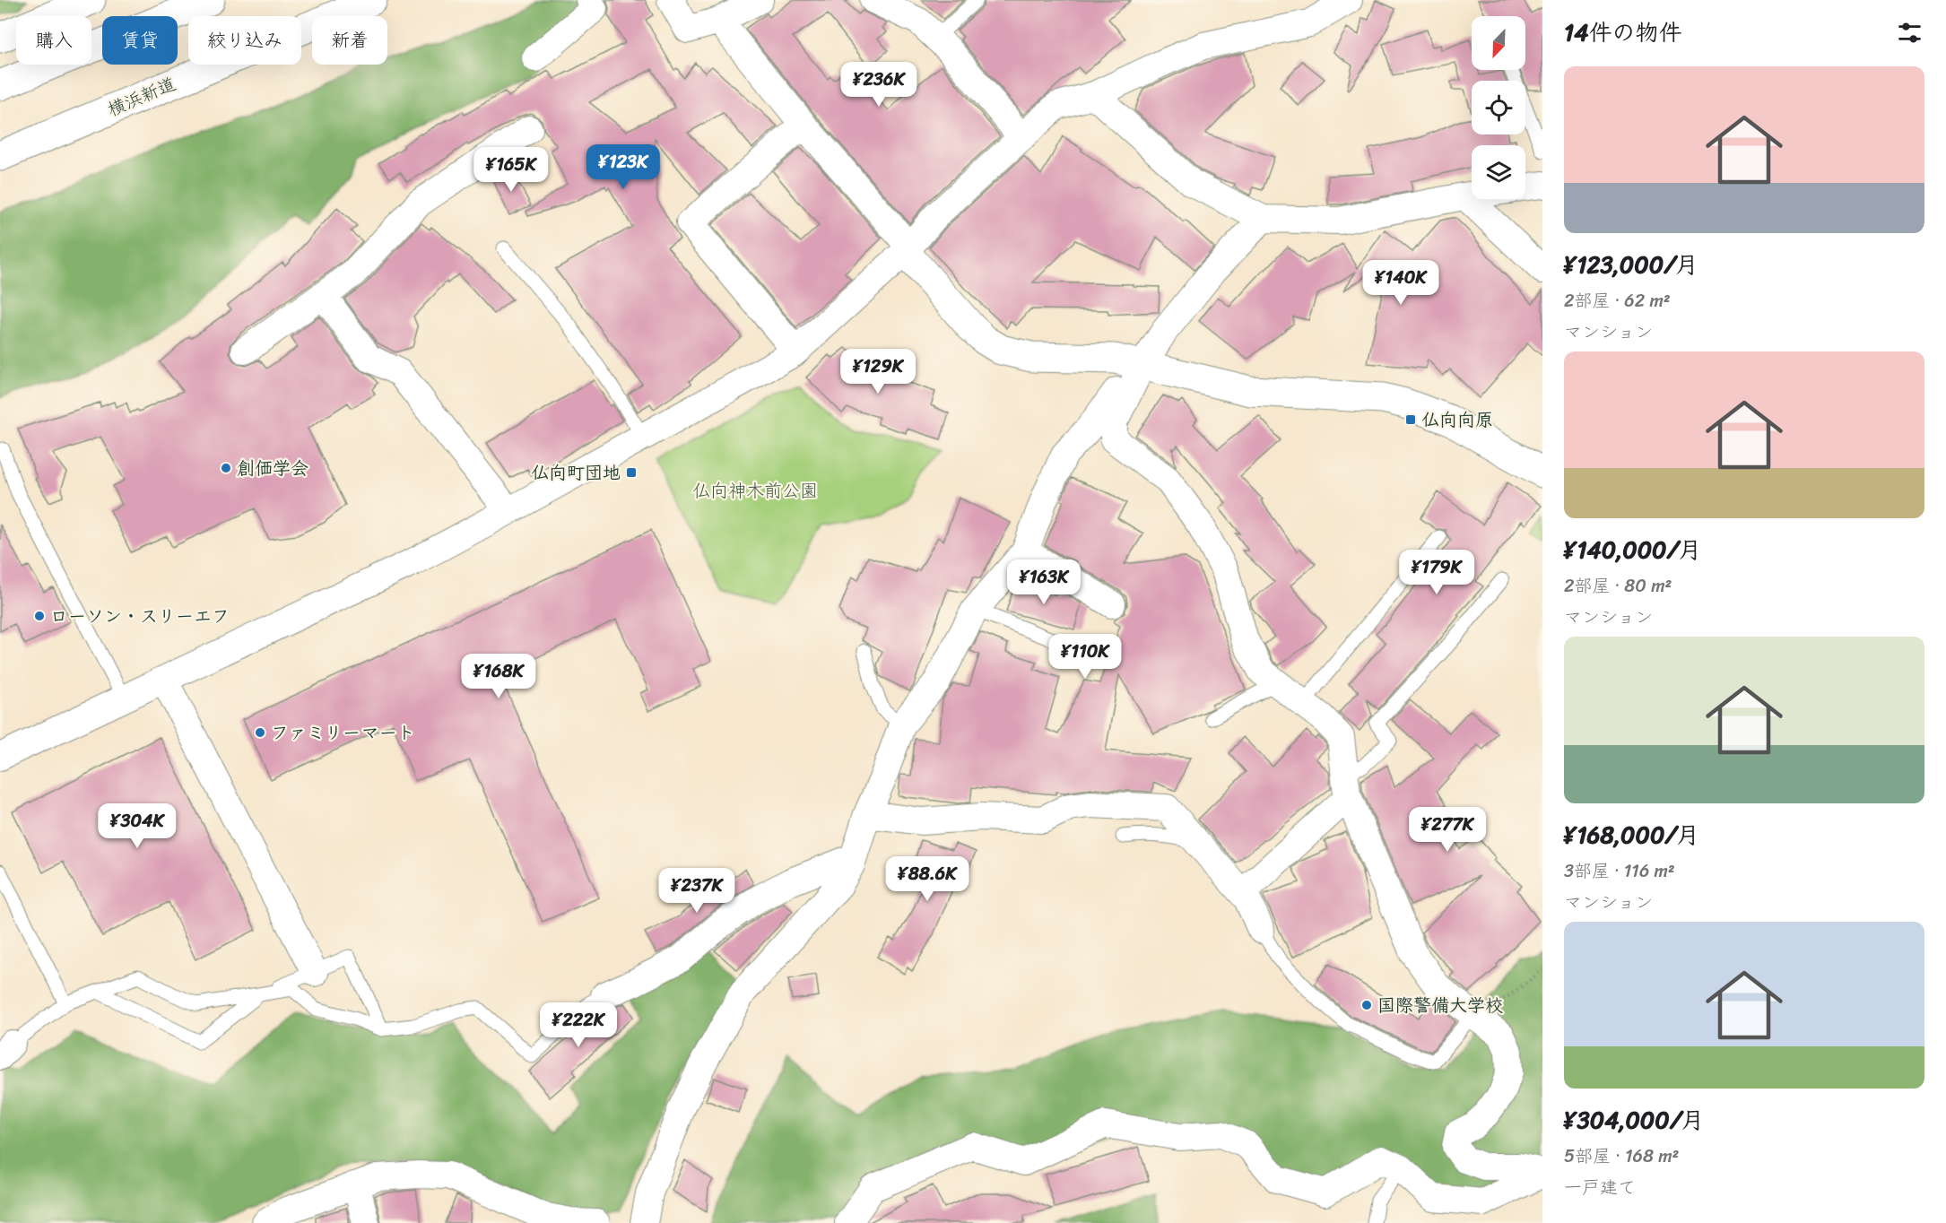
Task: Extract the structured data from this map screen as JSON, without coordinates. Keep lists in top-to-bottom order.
{
  "streets": {
    "main road": ["横浜新道"]
  },
  "parks": ["仏向神木前公園"],
  "places": {
    "transit": ["仏向向原", "仏向町団地"],
    "other": [
      "創価学会",
      "ローソン・スリーエフ",
      "ファミリーマート",
      "国際警備大学校"
    ]
  },
  "north": "bottom left",
  "page": {
    "heading": "14件の物件",
    "chip": [
      "購入",
      "賃貸",
      "絞り込み",
      "新着"
    ],
    "price": [
      "¥236K",
      "¥123K",
      "¥165K",
      "¥140K",
      "¥129K",
      "¥179K",
      "¥163K",
      "¥110K",
      "¥168K",
      "¥304K",
      "¥277K",
      "¥88.6K",
      "¥237K",
      "¥222K"
    ],
    "list": [
      {
        "name": "¥123,000/月",
        "note": "2部屋 · 62 m² · マンション"
      },
      {
        "name": "¥140,000/月",
        "note": "2部屋 · 80 m² · マンション"
      },
      {
        "name": "¥168,000/月",
        "note": "3部屋 · 116 m² · マンション"
      },
      {
        "name": "¥304,000/月",
        "note": "5部屋 · 168 m² · 一戸建て"
      }
    ]
  }
}
